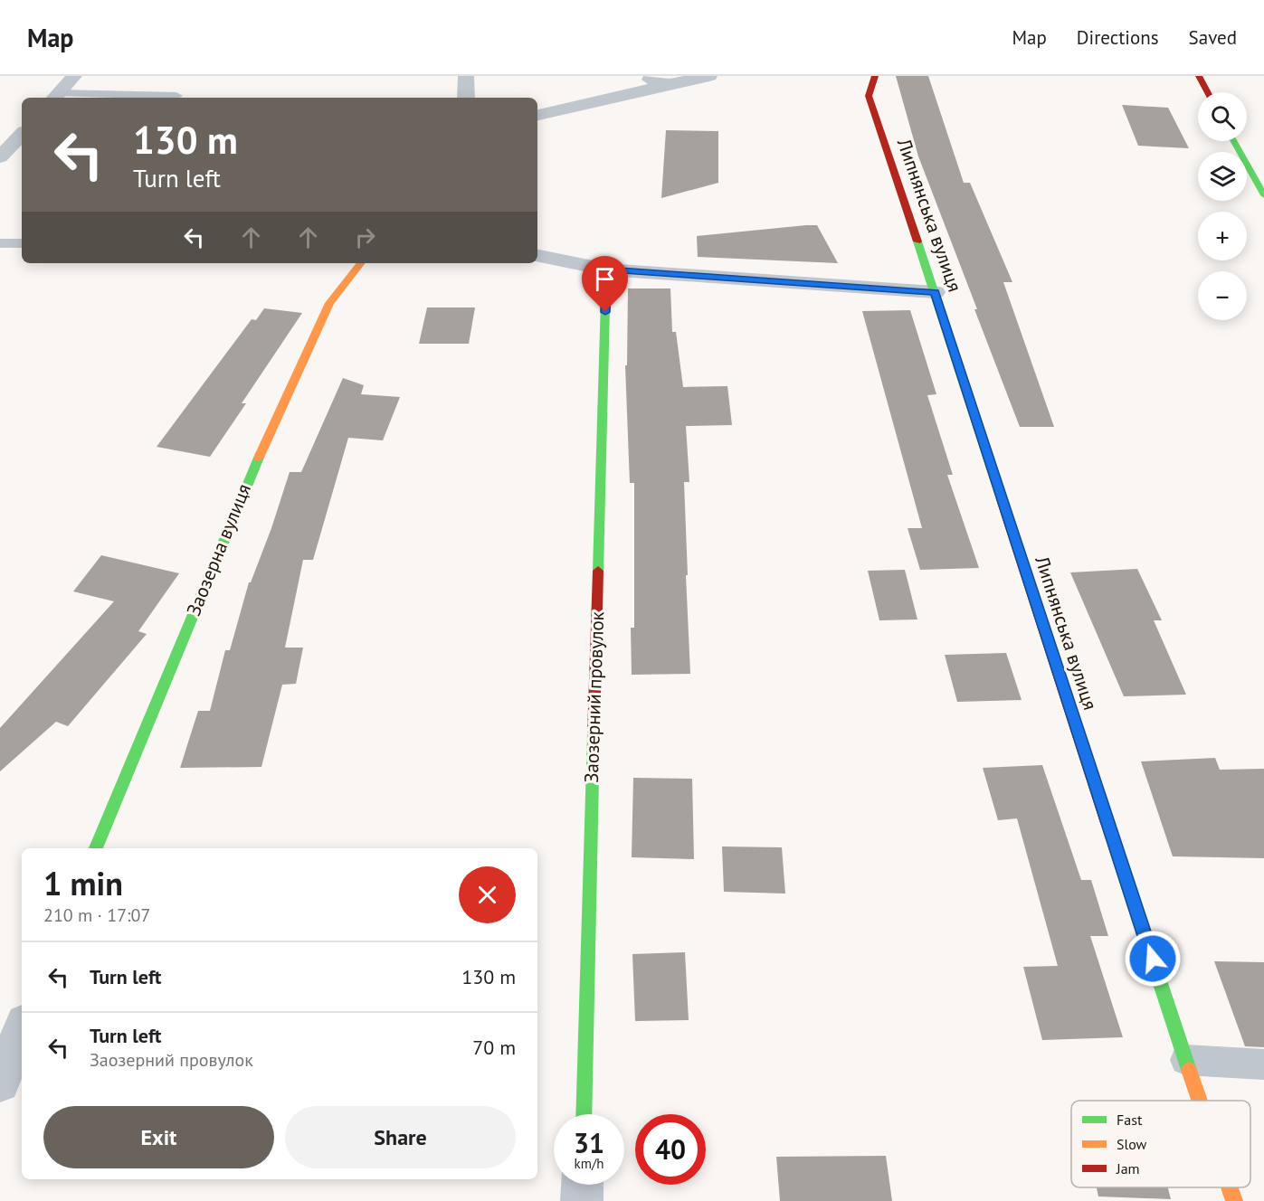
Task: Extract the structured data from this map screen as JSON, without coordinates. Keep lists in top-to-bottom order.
{
  "streets": {
    "street": ["Липнянська вулиця", "Заозерна вулиця", "Заозерний провулок"]
  },
  "legend": ["Fast", "Slow", "Jam"],
  "page": {
    "header": "Map",
    "nav": ["Map", "Directions", "Saved"],
    "map_buttons": ["+", "−"],
    "turn": ["130 m", "Turn left"],
    "heading": ["1 min", "210 m · 17:07"],
    "list": [
      {
        "name": "Turn left",
        "value": "130 m"
      },
      {
        "name": "Turn left",
        "note": "Заозерний провулок",
        "value": "70 m"
      }
    ],
    "buttons": ["Exit", "Share"],
    "speed": "31 km/h",
    "limit": "40"
  }
}
